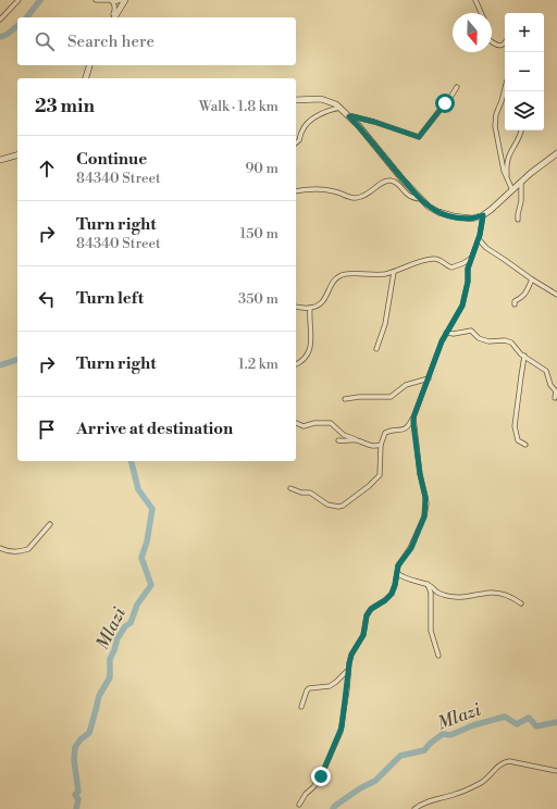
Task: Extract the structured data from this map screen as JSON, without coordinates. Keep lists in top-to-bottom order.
{
  "water": ["Mlazi"],
  "north": "bottom",
  "page": {
    "map_buttons": ["+", "−"],
    "search": "Search here",
    "heading": ["23 min", "Walk · 1.8 km"],
    "list": [
      ["Continue", "84340 Street", "90 m"],
      ["Turn right", "84340 Street", "150 m"],
      ["Turn left", "350 m"],
      ["Turn right", "1.2 km"],
      "Arrive at destination"
    ]
  }
}
